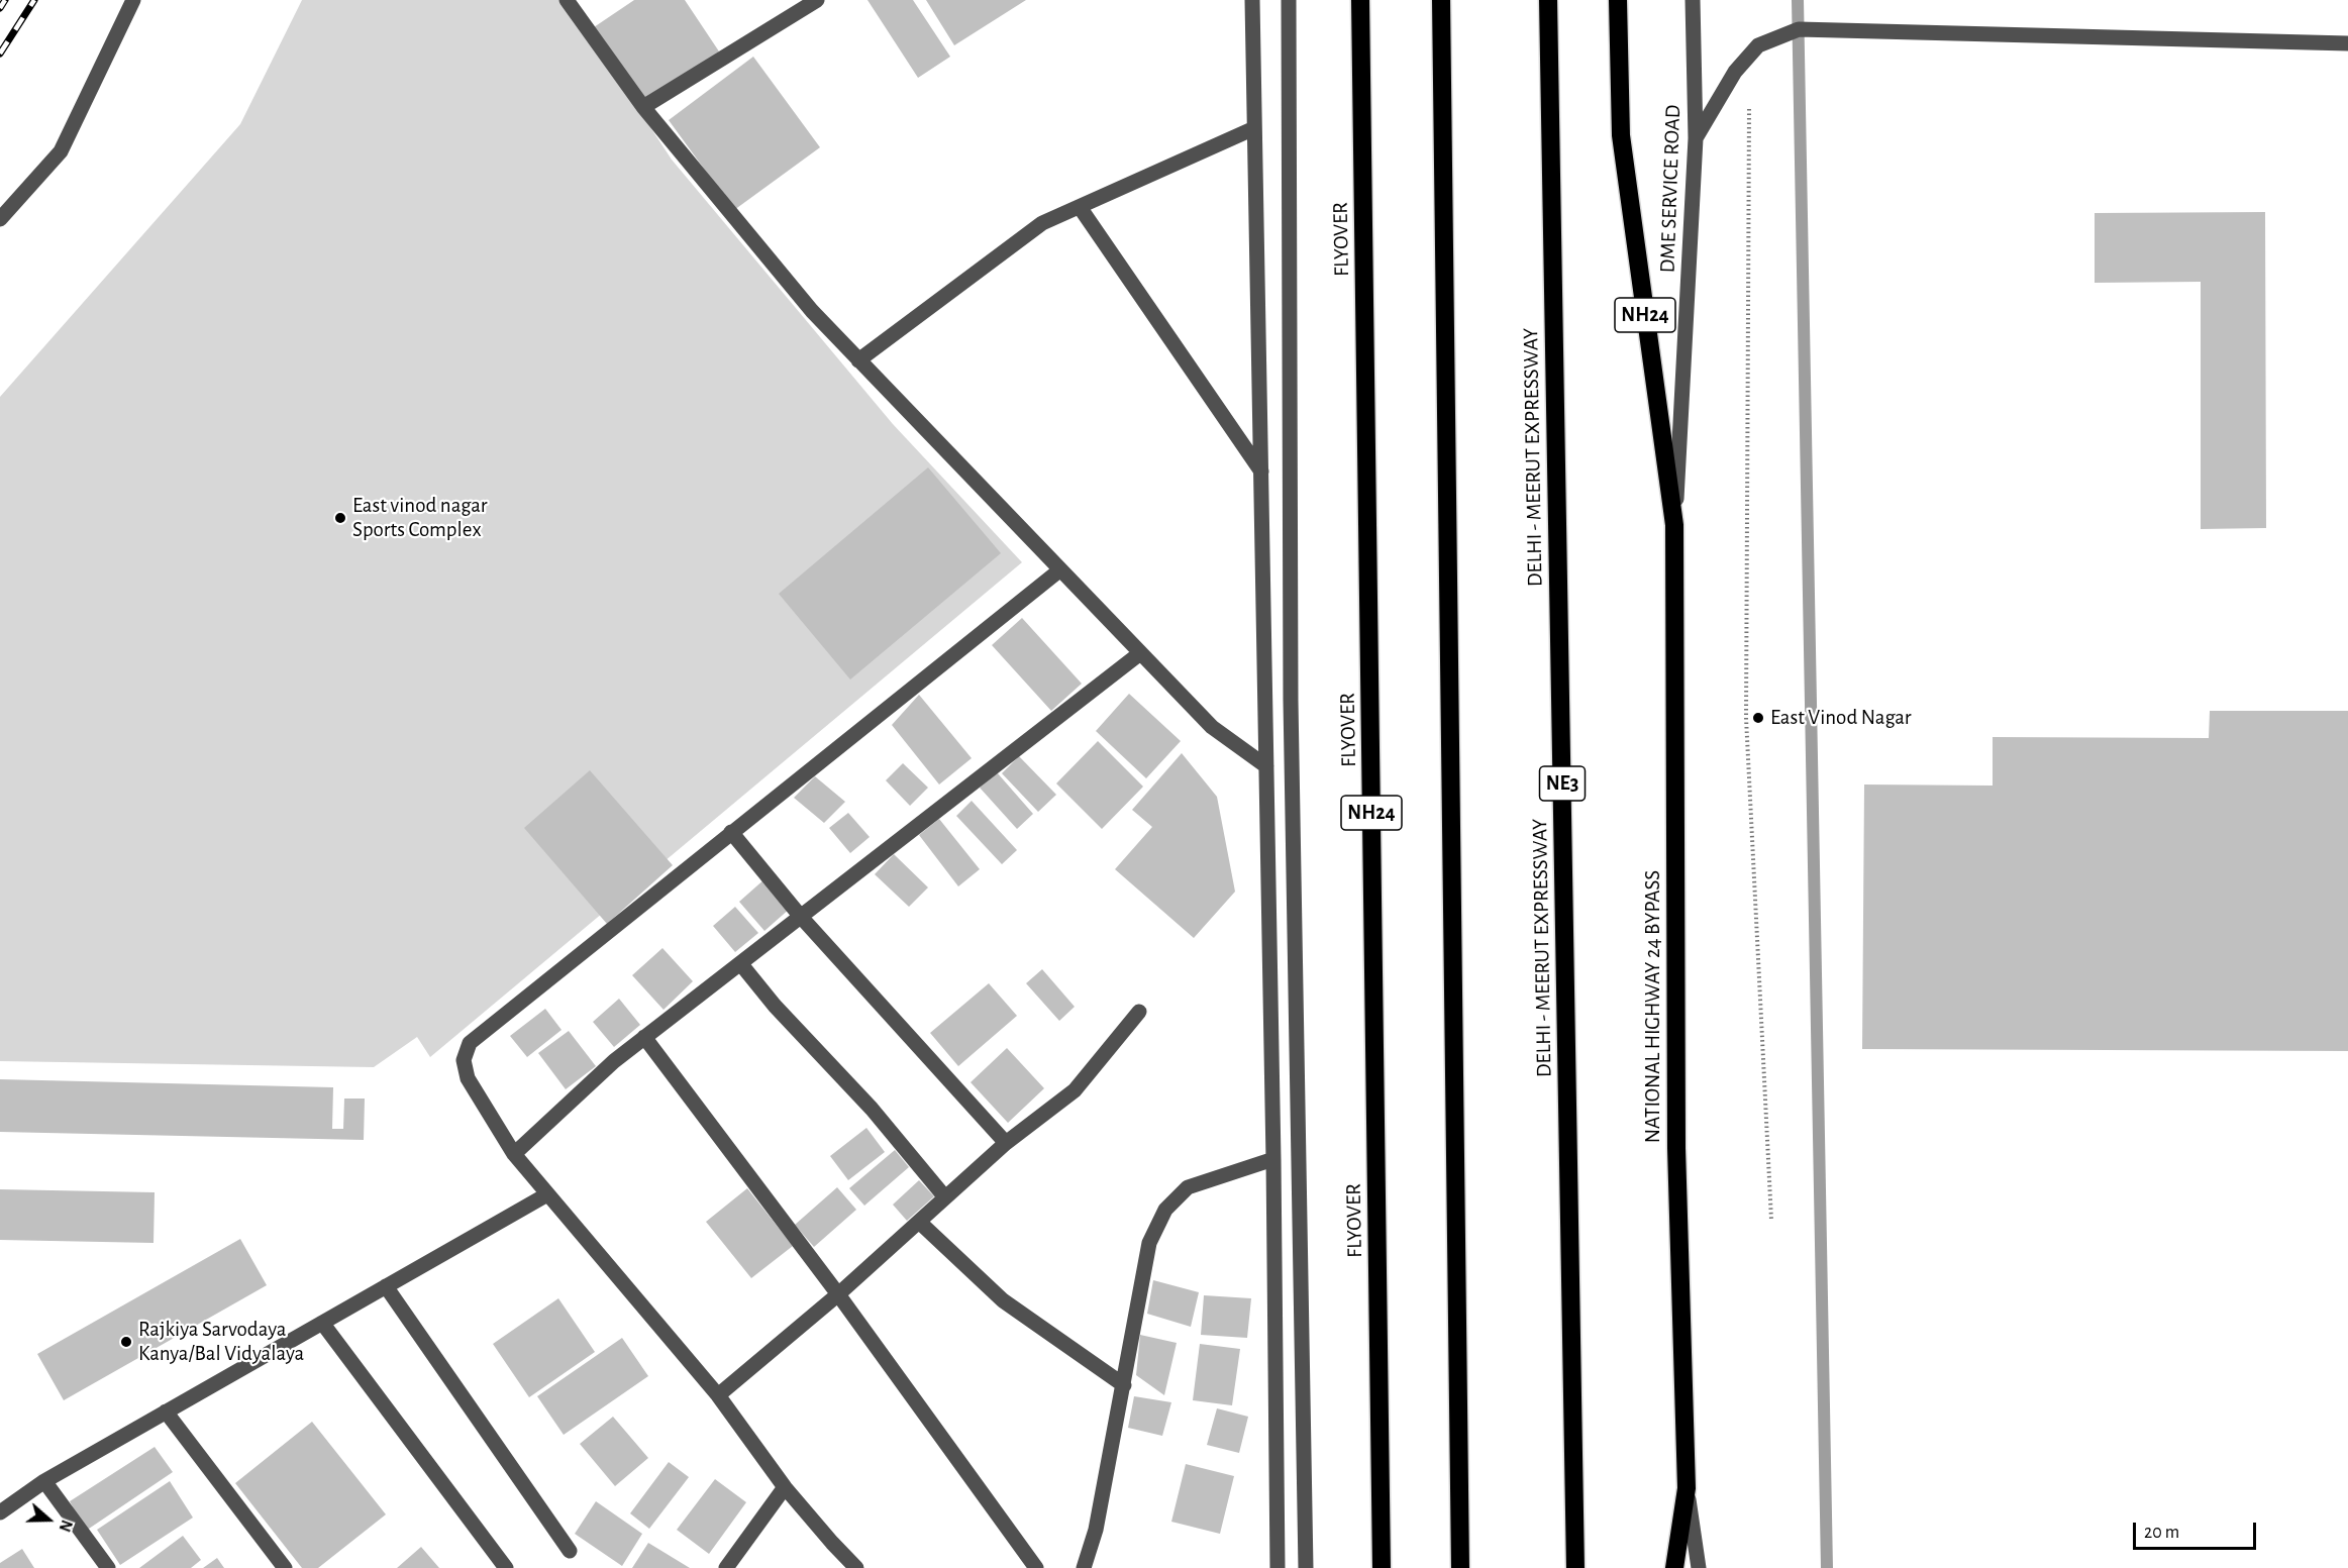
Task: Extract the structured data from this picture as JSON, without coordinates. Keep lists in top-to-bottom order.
{
  "streets": {
    "highway": [
      "FLYOVER",
      "NH24",
      "DELHI - MEERUT EXPRESSWAY",
      "NE3",
      "NATIONAL HIGHWAY 24 BYPASS"
    ],
    "street": ["DME SERVICE ROAD"]
  },
  "crossings": [
    ["DME SERVICE ROAD", "NH24"],
    ["DME SERVICE ROAD", "NATIONAL HIGHWAY 24 BYPASS"],
    ["NH24", "NATIONAL HIGHWAY 24 BYPASS"]
  ],
  "places": ["East vinod nagar Sports Complex", "East Vinod Nagar", "Rajkiya Sarvodaya Kanya/Bal Vidyalaya"],
  "scale_bar": "20 m",
  "north": "right"
}
